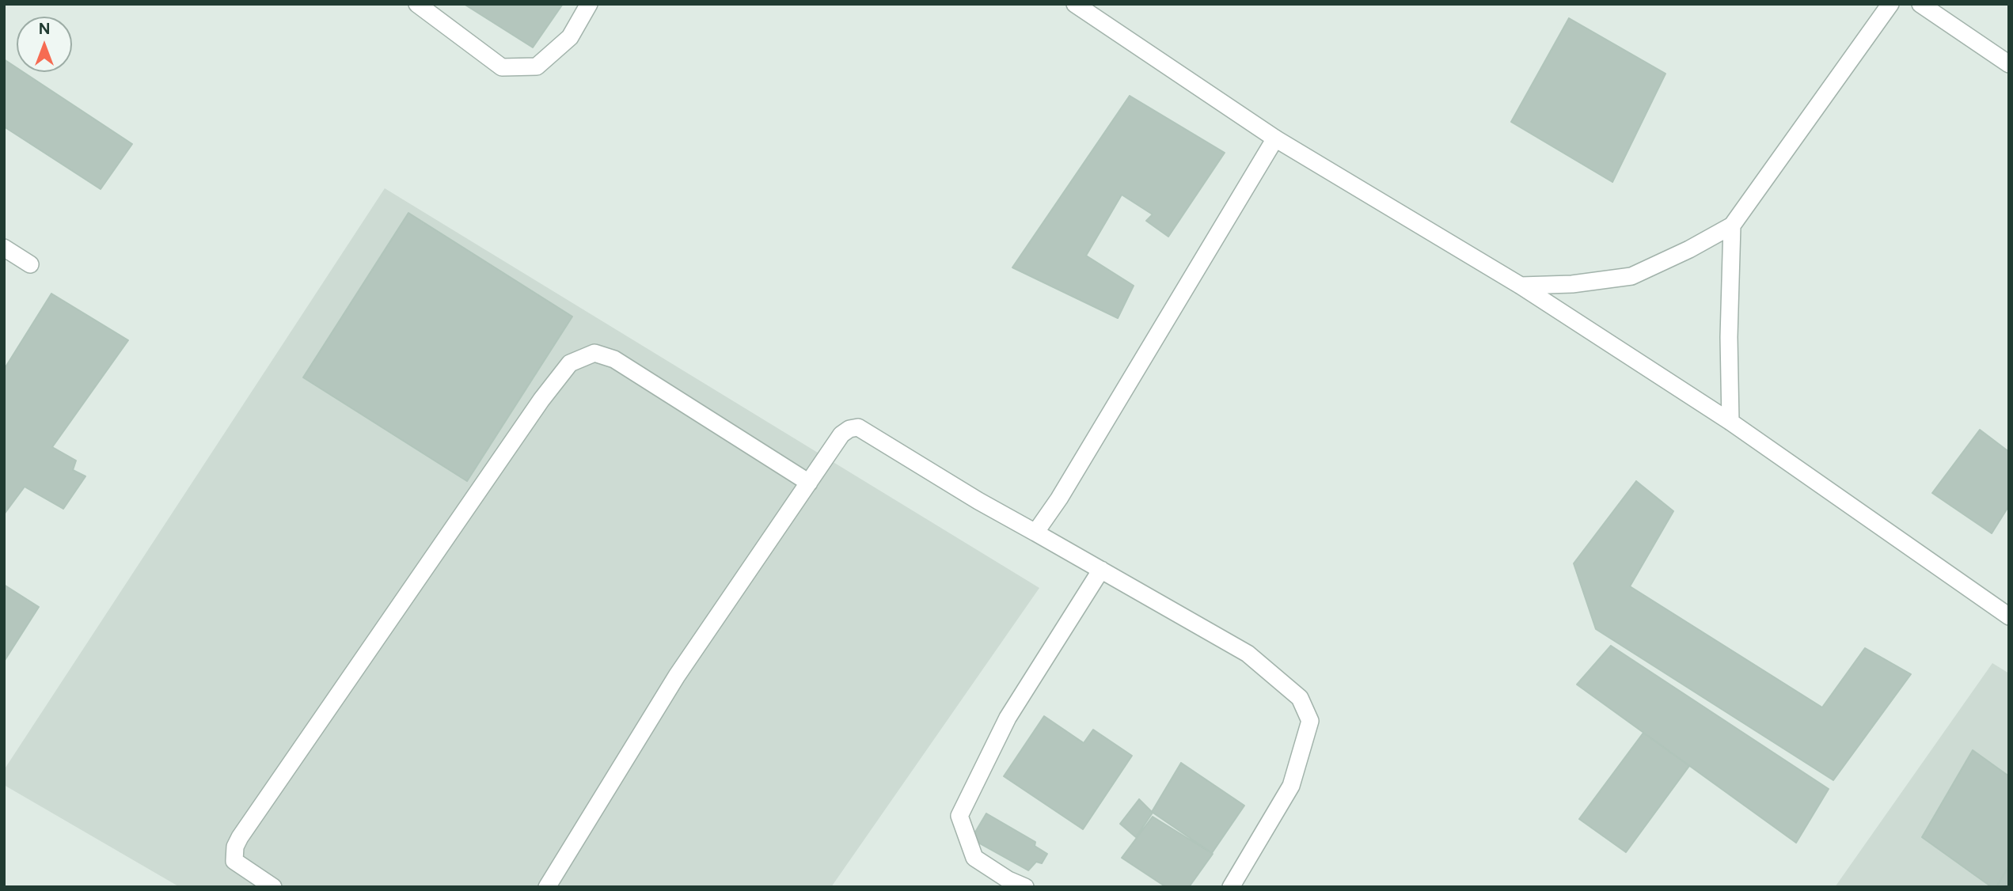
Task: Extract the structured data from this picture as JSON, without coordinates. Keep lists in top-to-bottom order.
{
  "north": "top"
}
